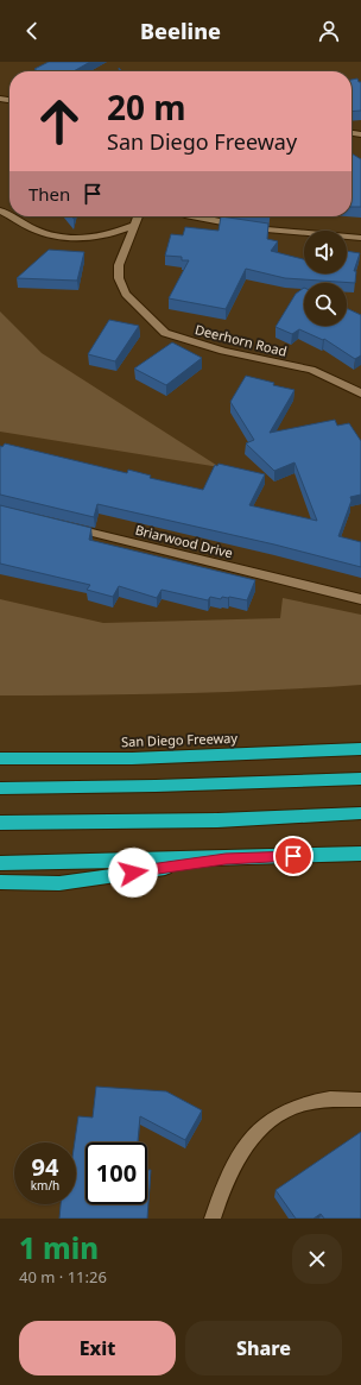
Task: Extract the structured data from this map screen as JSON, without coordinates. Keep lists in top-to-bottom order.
{
  "streets": {
    "highway": ["San Diego Freeway"],
    "street": ["Deerhorn Road", "Briarwood Drive"]
  },
  "page": {
    "header": "Beeline",
    "turn": ["20 m", "San Diego Freeway"],
    "then": "Then",
    "speed": "94 km/h",
    "limit": "100",
    "heading": ["1 min", "40 m · 11:26"],
    "buttons": ["Exit", "Share"]
  }
}
